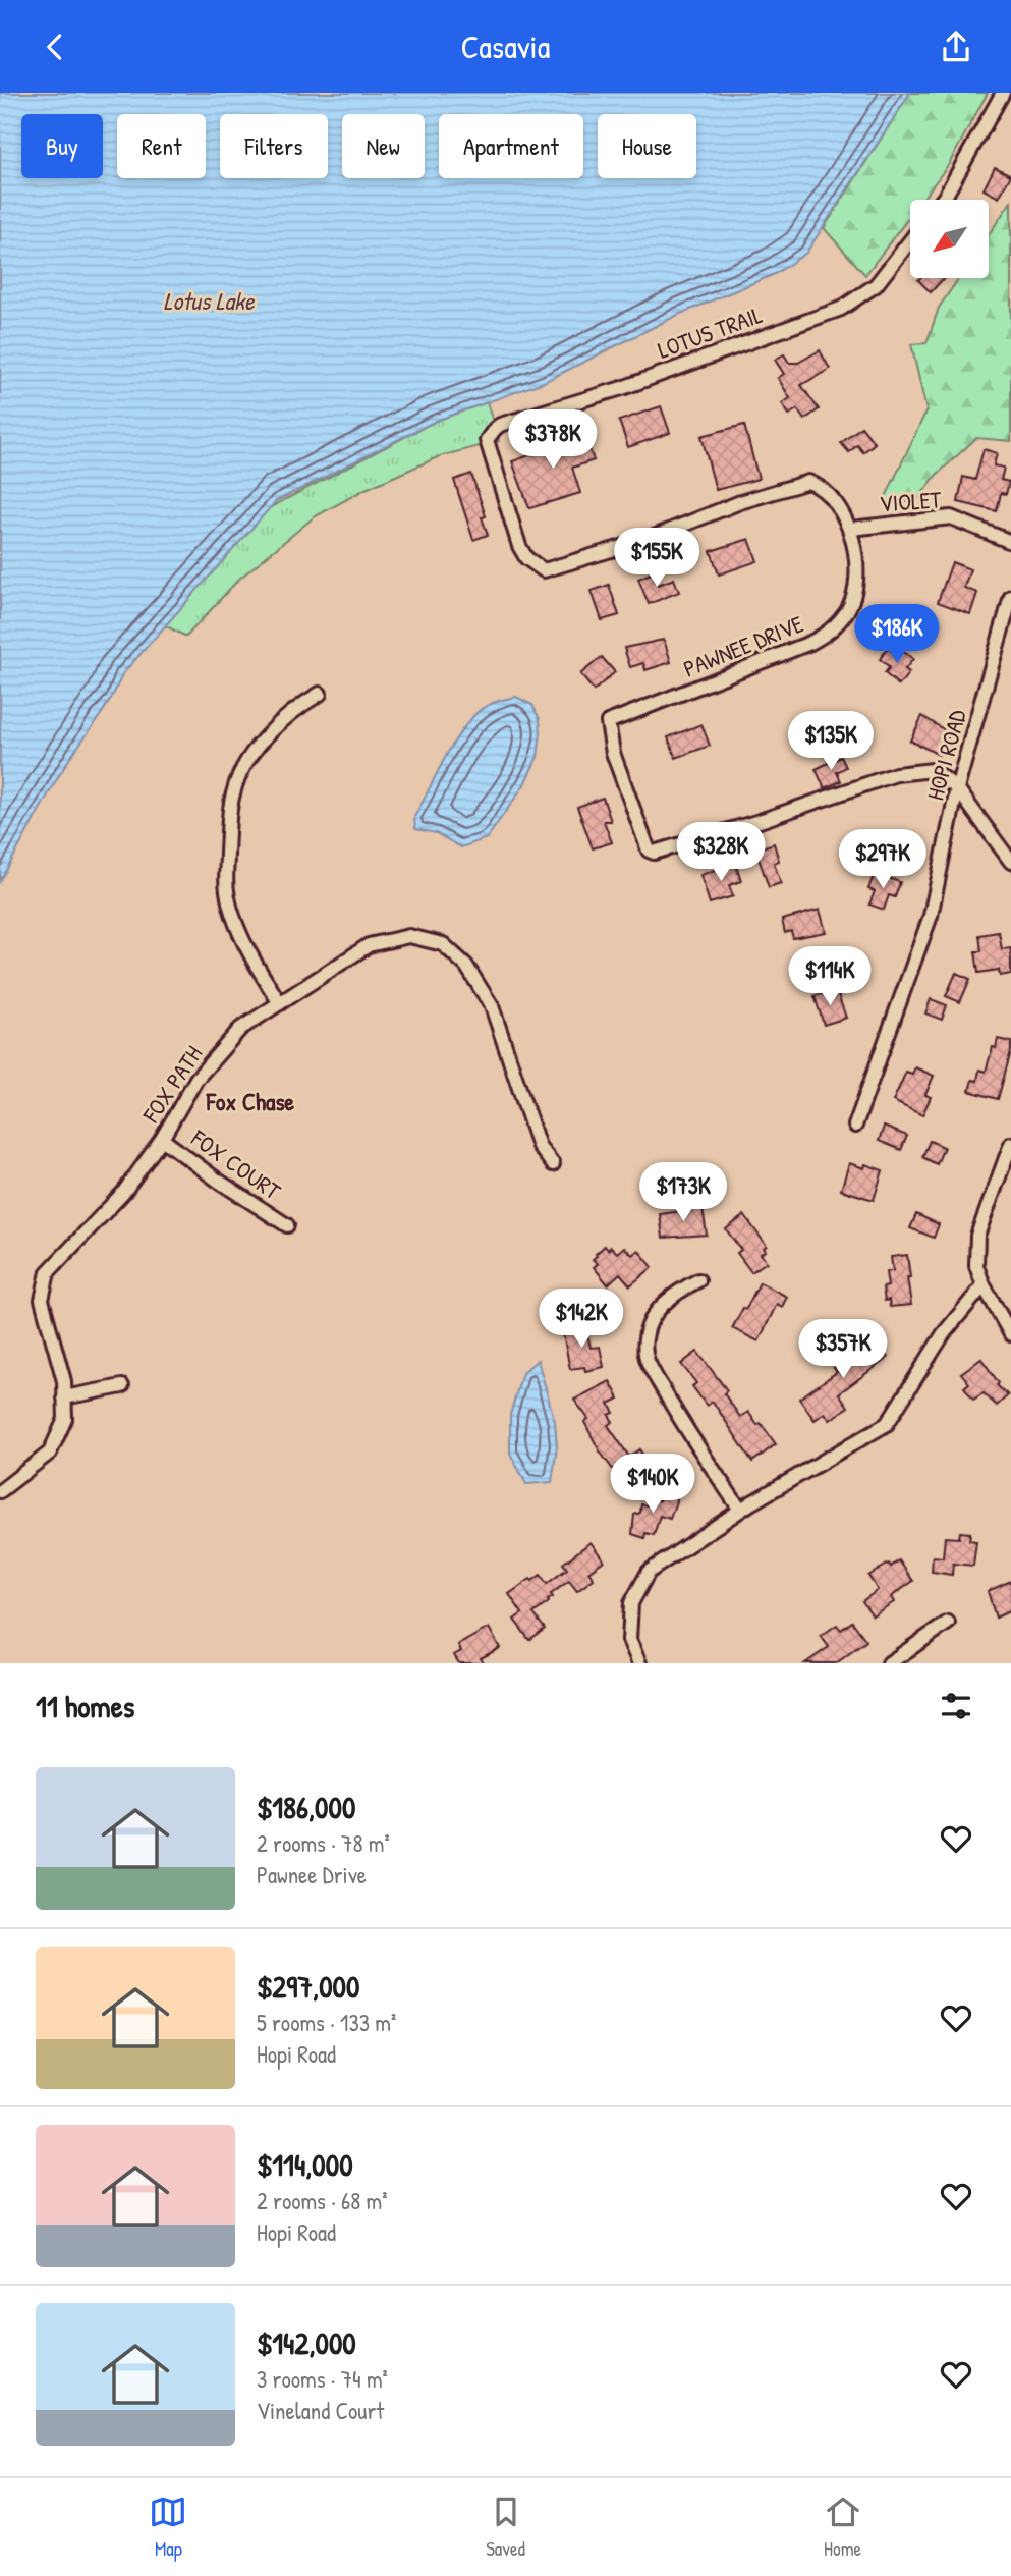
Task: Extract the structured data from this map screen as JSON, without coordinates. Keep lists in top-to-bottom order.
{
  "streets": {
    "street": [
      "LOTUS TRAIL",
      "VIOLET",
      "PAWNEE DRIVE",
      "HOPI ROAD",
      "FOX PATH",
      "FOX COURT"
    ]
  },
  "crossings": [
    ["LOTUS TRAIL", "VIOLET"],
    ["LOTUS TRAIL", "PAWNEE DRIVE"],
    ["VIOLET", "PAWNEE DRIVE"],
    ["PAWNEE DRIVE", "HOPI ROAD"],
    ["FOX PATH", "FOX COURT"]
  ],
  "districts": ["Fox Chase"],
  "water": ["Lotus Lake"],
  "north": "bottom left",
  "page": {
    "header": "Casavia",
    "chip": [
      "Buy",
      "Rent",
      "Filters",
      "New",
      "Apartment",
      "House"
    ],
    "price": [
      "$378K",
      "$155K",
      "$186K",
      "$135K",
      "$328K",
      "$297K",
      "$114K",
      "$173K",
      "$142K",
      "$357K",
      "$140K"
    ],
    "heading": "11 homes",
    "list": [
      {
        "name": "$186,000",
        "note": "2 rooms · 78 m² · Pawnee Drive"
      },
      {
        "name": "$297,000",
        "note": "5 rooms · 133 m² · Hopi Road"
      },
      {
        "name": "$114,000",
        "note": "2 rooms · 68 m² · Hopi Road"
      },
      {
        "name": "$142,000",
        "note": "3 rooms · 74 m² · Vineland Court"
      }
    ],
    "tabs": ["Map", "Saved", "Home"]
  }
}
